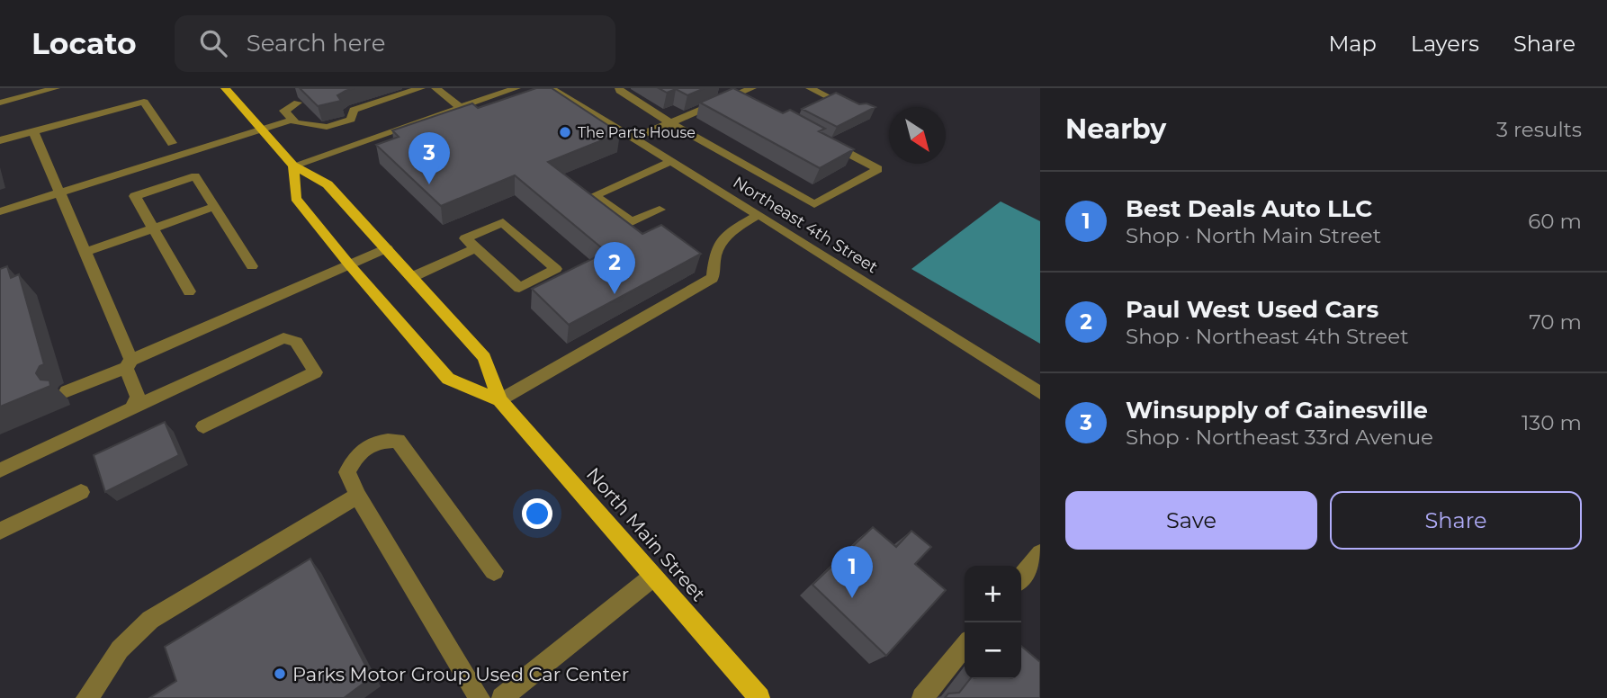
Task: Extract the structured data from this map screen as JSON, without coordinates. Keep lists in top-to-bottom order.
{
  "streets": {
    "main road": ["North Main Street"],
    "street": ["Northeast 4th Street"]
  },
  "places": ["The Parts House", "Parks Motor Group Used Car Center"],
  "north": "bottom right",
  "page": {
    "header": "Locato",
    "search": "Search here",
    "nav": ["Map", "Layers", "Share"],
    "heading": ["Nearby", "3 results"],
    "pins": ["3", "2", "1"],
    "list": [
      {
        "mark": "1",
        "name": "Best Deals Auto LLC",
        "note": "Shop · North Main Street",
        "value": "60 m"
      },
      {
        "mark": "2",
        "name": "Paul West Used Cars",
        "note": "Shop · Northeast 4th Street",
        "value": "70 m"
      },
      {
        "mark": "3",
        "name": "Winsupply of Gainesville",
        "note": "Shop · Northeast 33rd Avenue",
        "value": "130 m"
      }
    ],
    "buttons": ["Save", "Share"],
    "map_buttons": ["+", "−"]
  }
}
